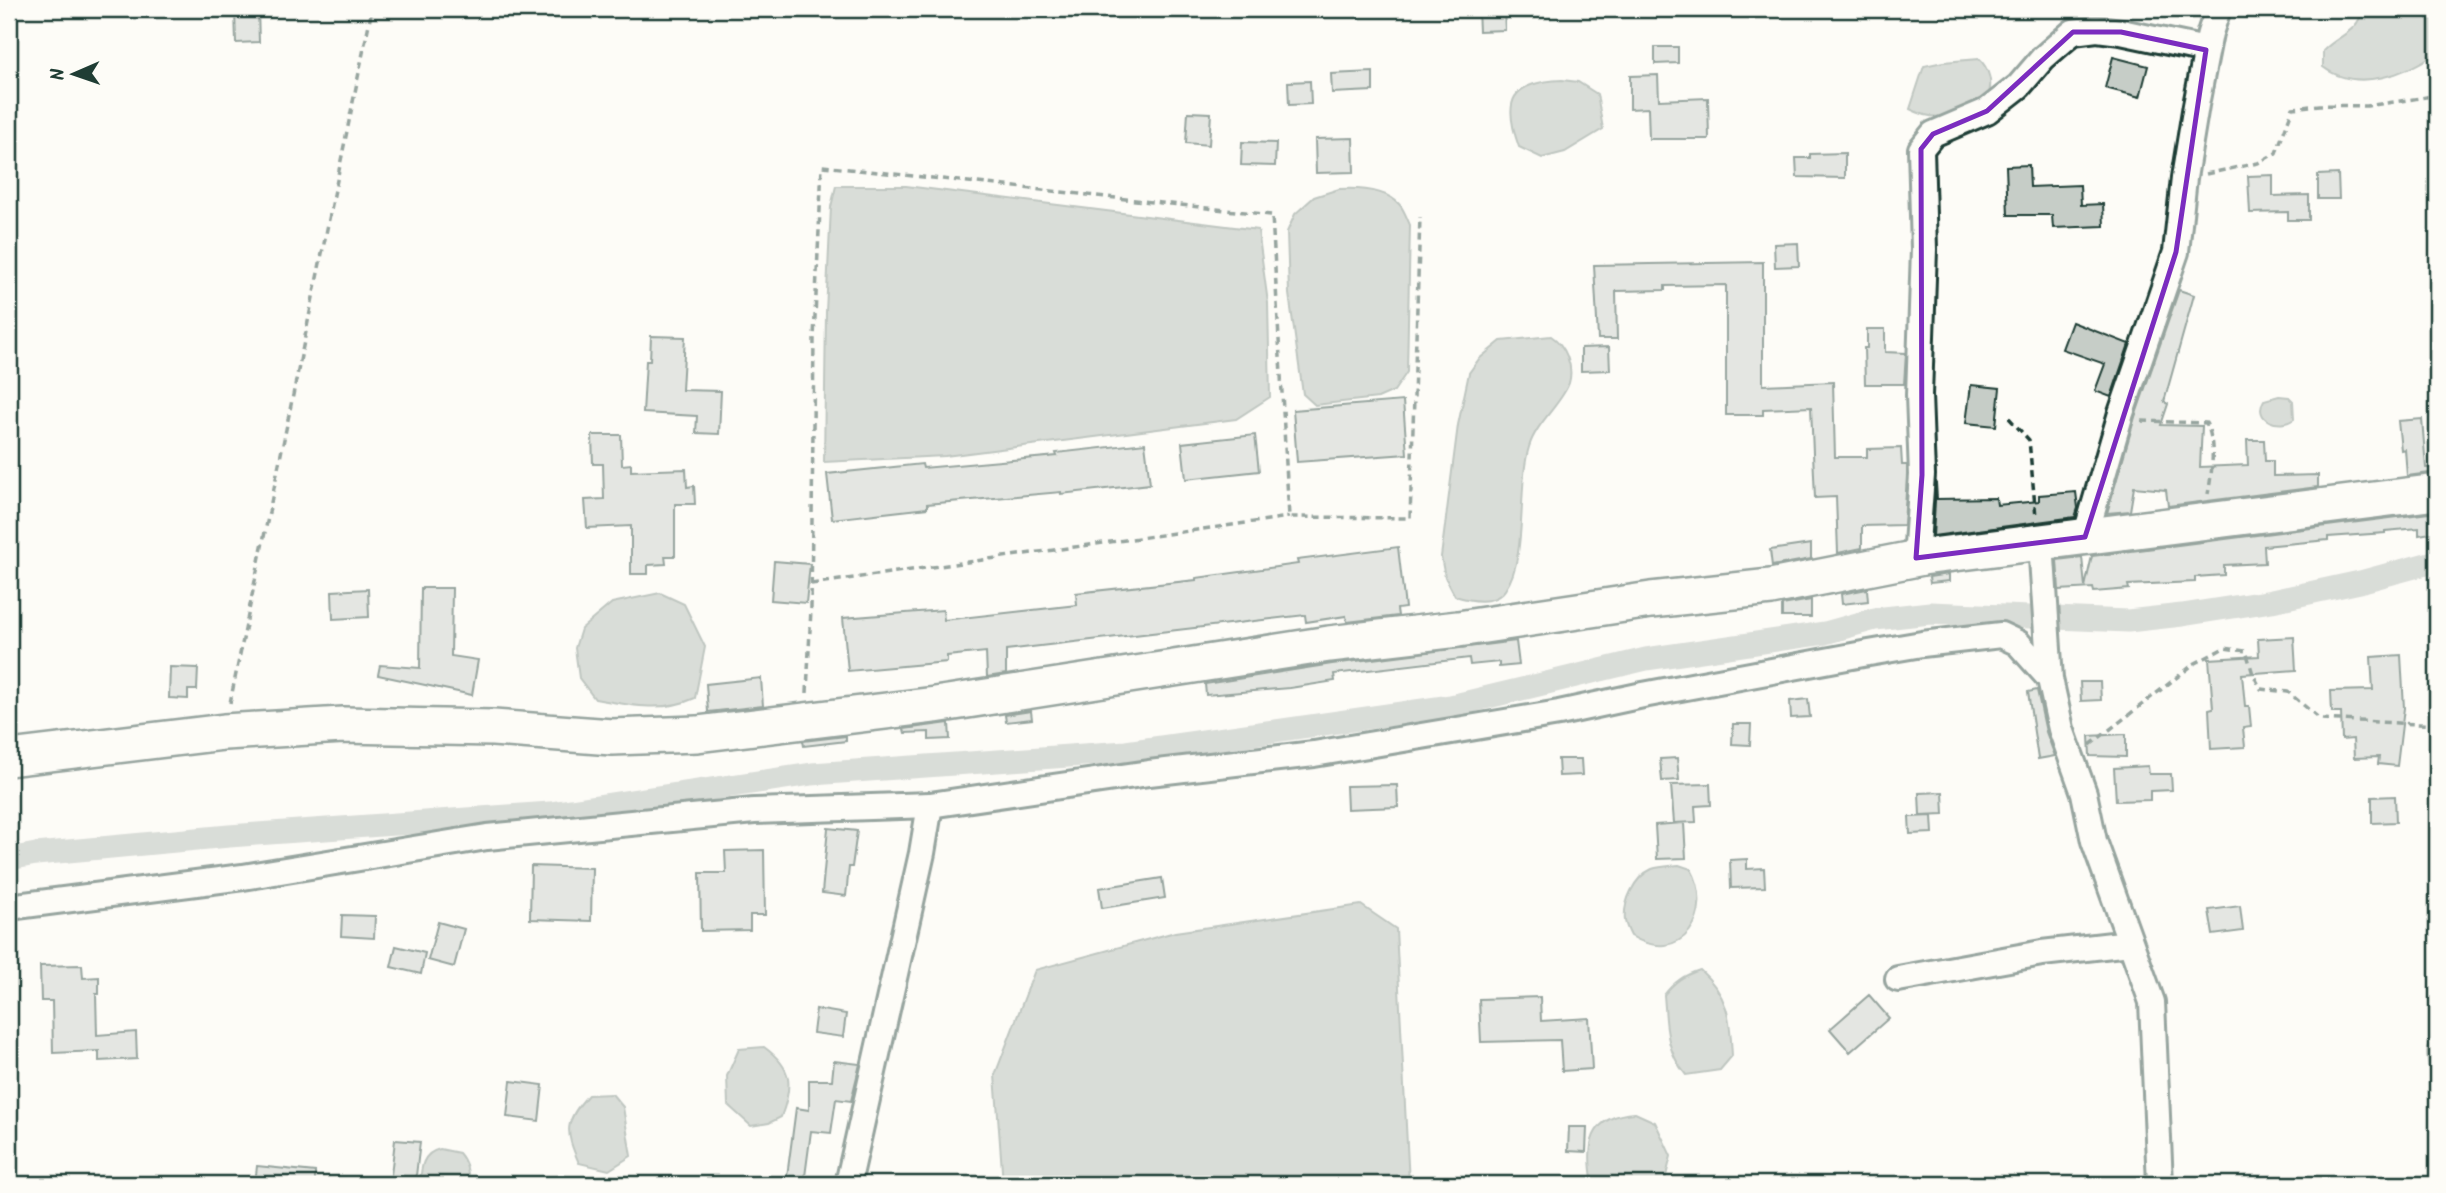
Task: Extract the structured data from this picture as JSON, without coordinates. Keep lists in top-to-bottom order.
{
  "north": "left"
}
